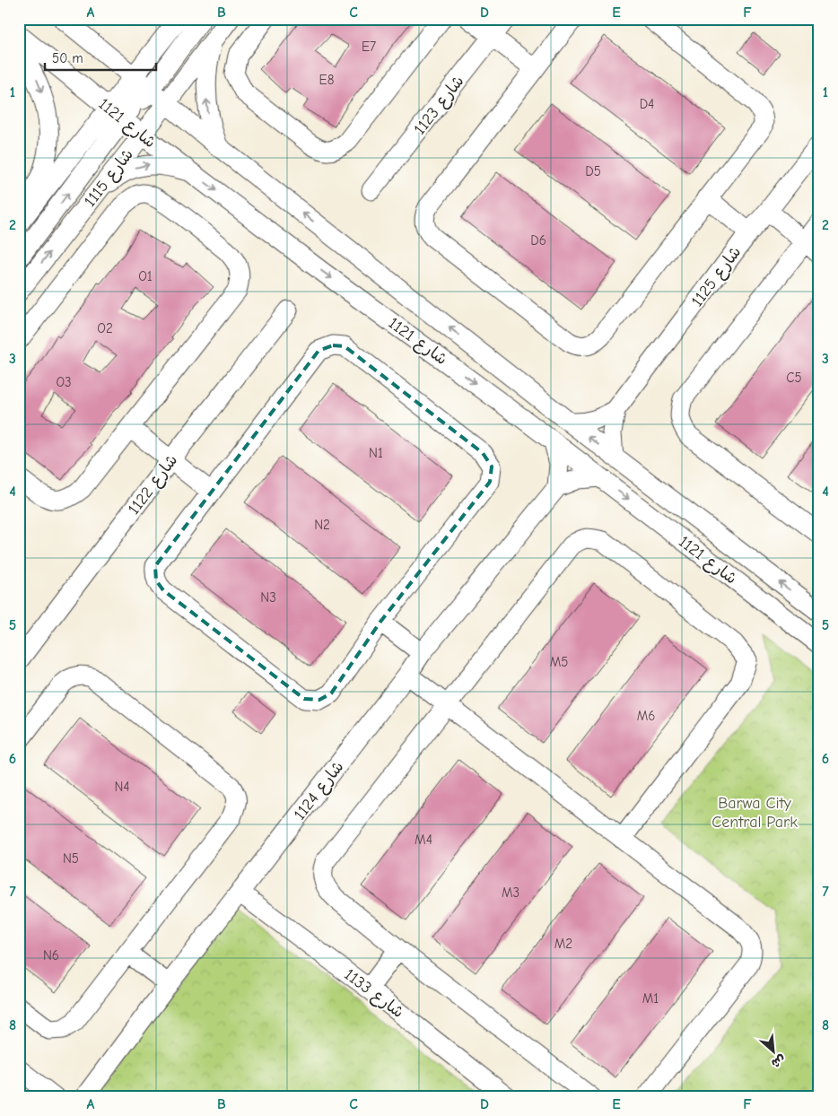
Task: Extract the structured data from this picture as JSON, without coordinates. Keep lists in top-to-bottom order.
{
  "streets": {
    "street": [
      "شارع 1123",
      "شارع 1121",
      "شارع 1115",
      "شارع 1125",
      "شارع 1122",
      "شارع 1124",
      "شارع 1133"
    ]
  },
  "crossings": [
    ["شارع 1121", "شارع 1115"],
    ["شارع 1121", "شارع 1125"],
    ["شارع 1121", "شارع 1124"],
    ["شارع 1124", "شارع 1133"]
  ],
  "parks": ["Barwa City Central Park"],
  "house_numbers": [
    "E7",
    "E8",
    "D4",
    "D5",
    "D6",
    "O1",
    "O2",
    "C5",
    "O3",
    "N1",
    "N2",
    "N3",
    "M5",
    "M6",
    "N4",
    "M4",
    "N5",
    "M3",
    "M2",
    "N6",
    "M1"
  ],
  "scale_bar": "50 m",
  "north": "bottom right",
  "grid": {
    "columns": [
      "A",
      "B",
      "C",
      "D",
      "E",
      "F"
    ],
    "rows": [
      "1",
      "2",
      "3",
      "4",
      "5",
      "6",
      "7",
      "8"
    ]
  }
}
